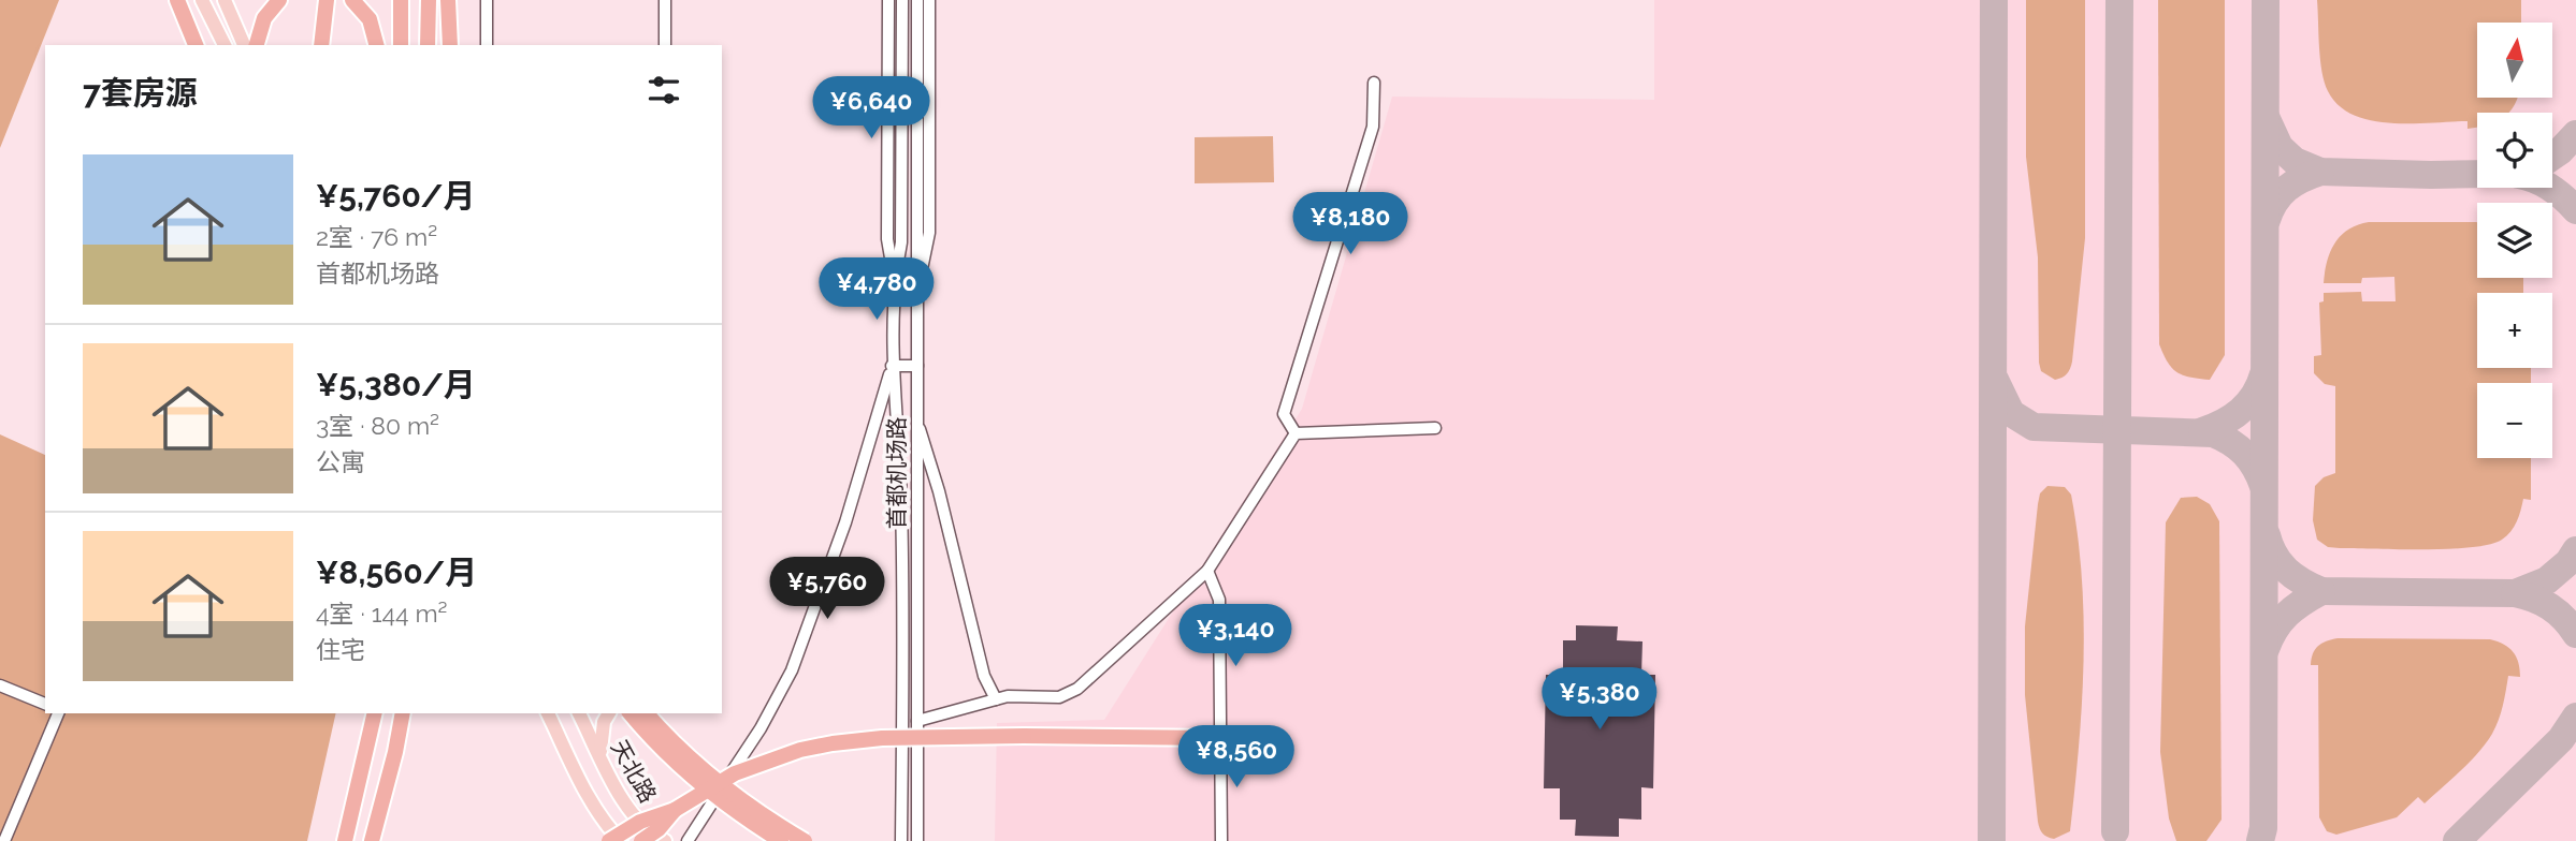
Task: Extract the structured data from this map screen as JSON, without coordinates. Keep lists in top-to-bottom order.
{
  "streets": {
    "main road": ["天北路"],
    "street": ["首都机场路"]
  },
  "north": "top",
  "page": {
    "map_buttons": ["+", "−"],
    "heading": "7套房源",
    "price": [
      "¥6,640",
      "¥8,180",
      "¥4,780",
      "¥5,760",
      "¥3,140",
      "¥5,380",
      "¥8,560"
    ],
    "list": [
      {
        "name": "¥5,760/月",
        "note": "2室 · 76 m² · 首都机场路"
      },
      {
        "name": "¥5,380/月",
        "note": "3室 · 80 m² · 公寓"
      },
      {
        "name": "¥8,560/月",
        "note": "4室 · 144 m² · 住宅"
      }
    ]
  }
}
